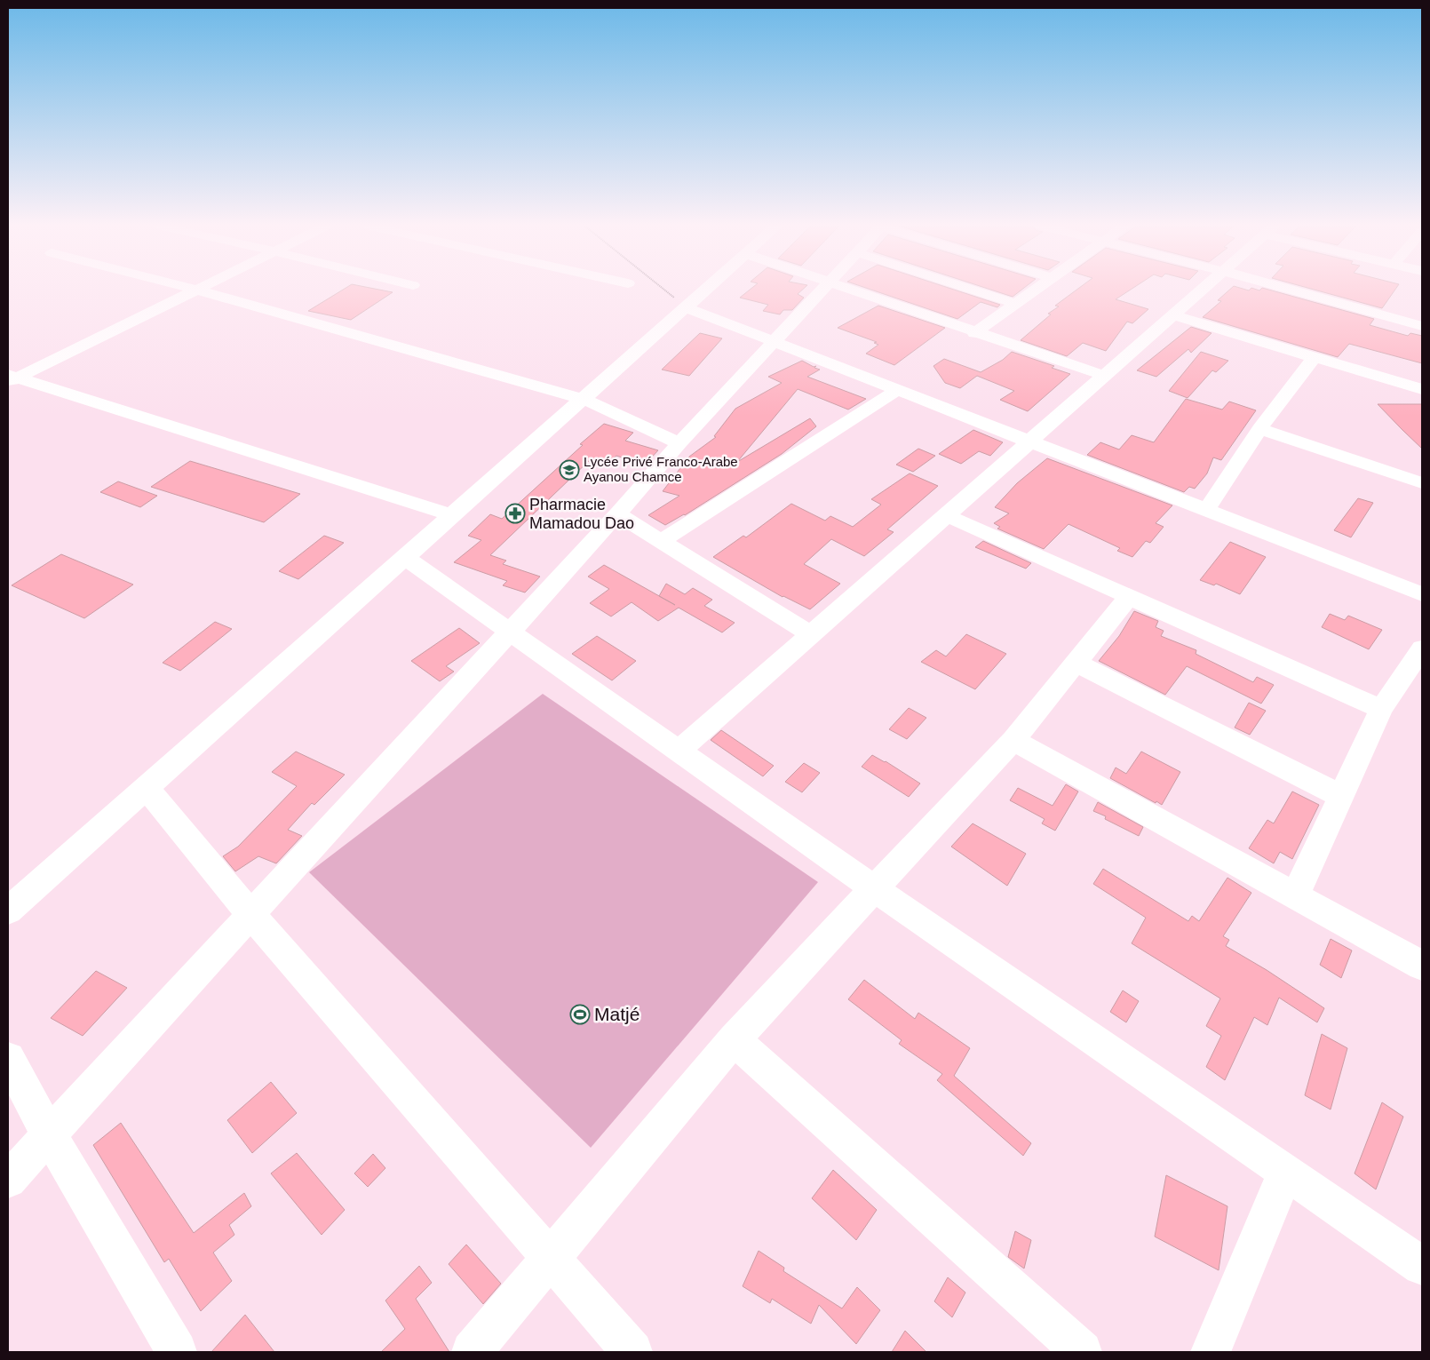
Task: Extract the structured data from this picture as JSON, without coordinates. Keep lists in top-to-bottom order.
{
  "places": {
    "school or university": ["Lycée Privé Franco-Arabe Ayanou Chamce"],
    "pharmacy": ["Pharmacie Mamadou Dao"],
    "sports": ["Matjé"]
  }
}
